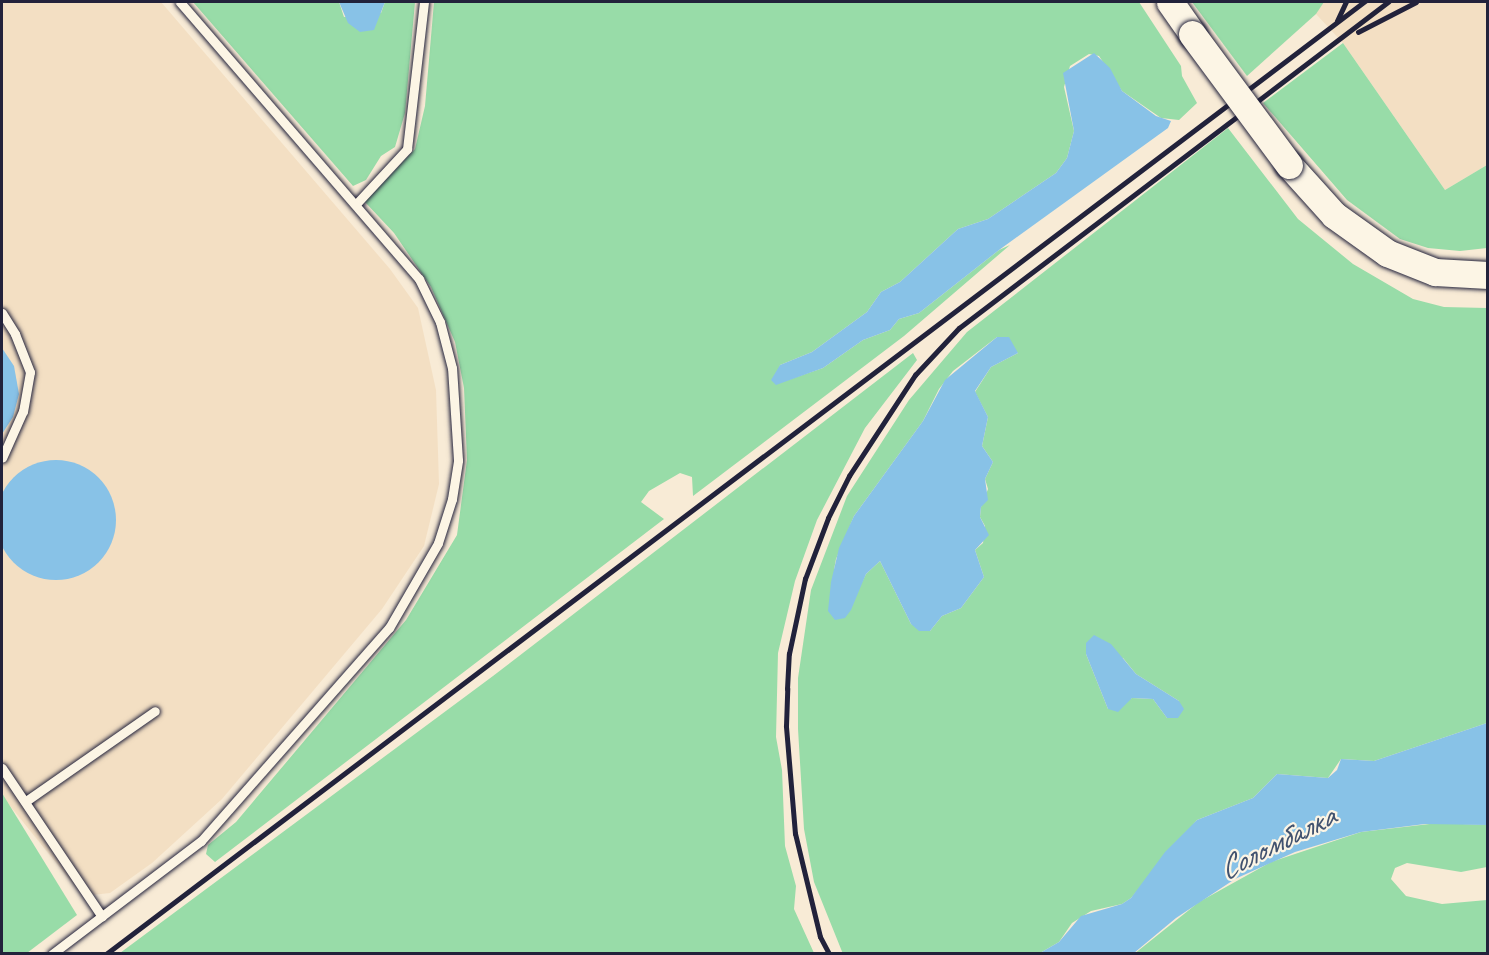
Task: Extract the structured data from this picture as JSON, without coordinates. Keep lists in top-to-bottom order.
{
  "water": ["Соломбалка"]
}
